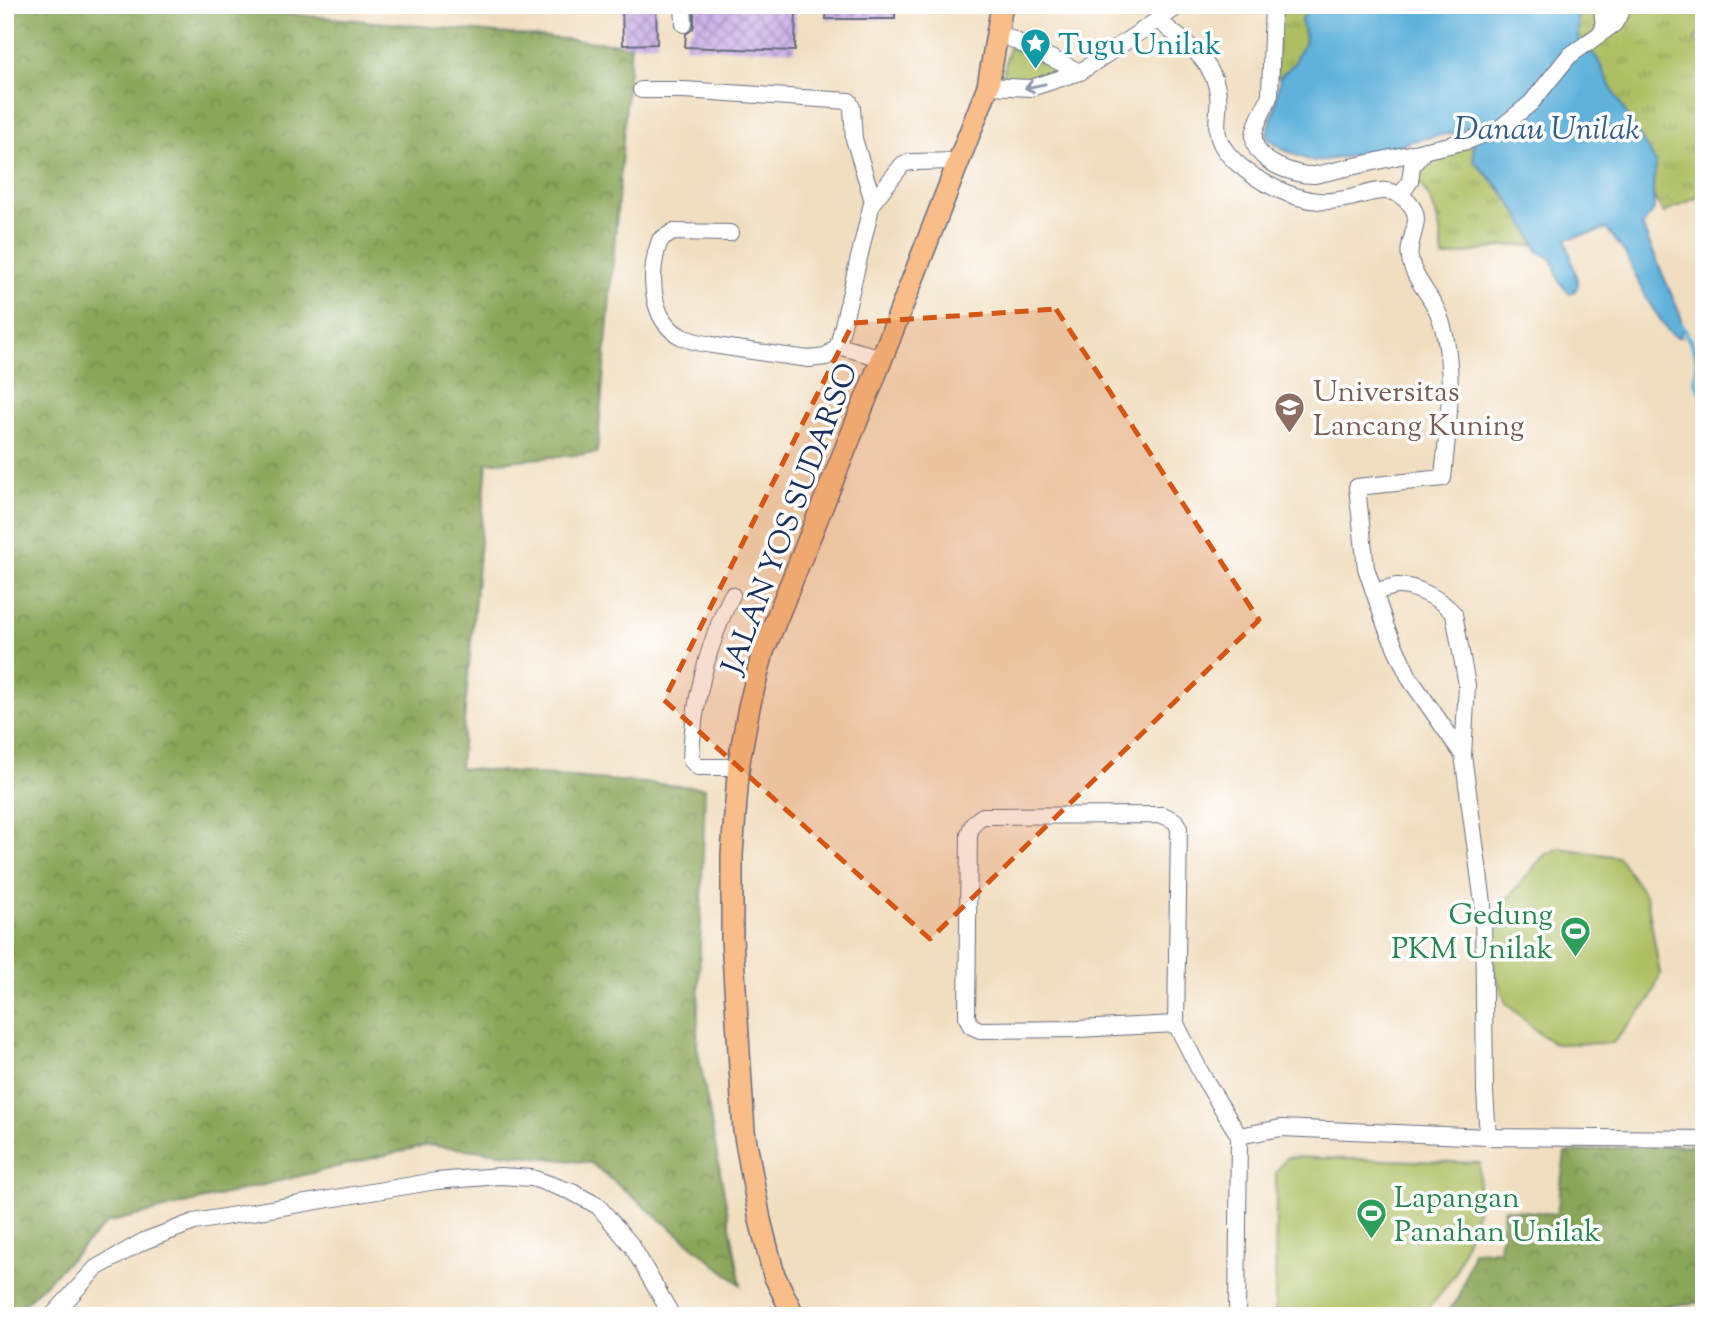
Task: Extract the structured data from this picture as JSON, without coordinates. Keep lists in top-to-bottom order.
{
  "streets": {
    "main road": ["JALAN YOS SUDARSO"]
  },
  "water": ["Danau Unilak"],
  "places": {
    "place": ["Tugu Unilak"],
    "school or university": ["Universitas Lancang Kuning"],
    "sports": ["Gedung PKM Unilak", "Lapangan Panahan Unilak"]
  }
}
